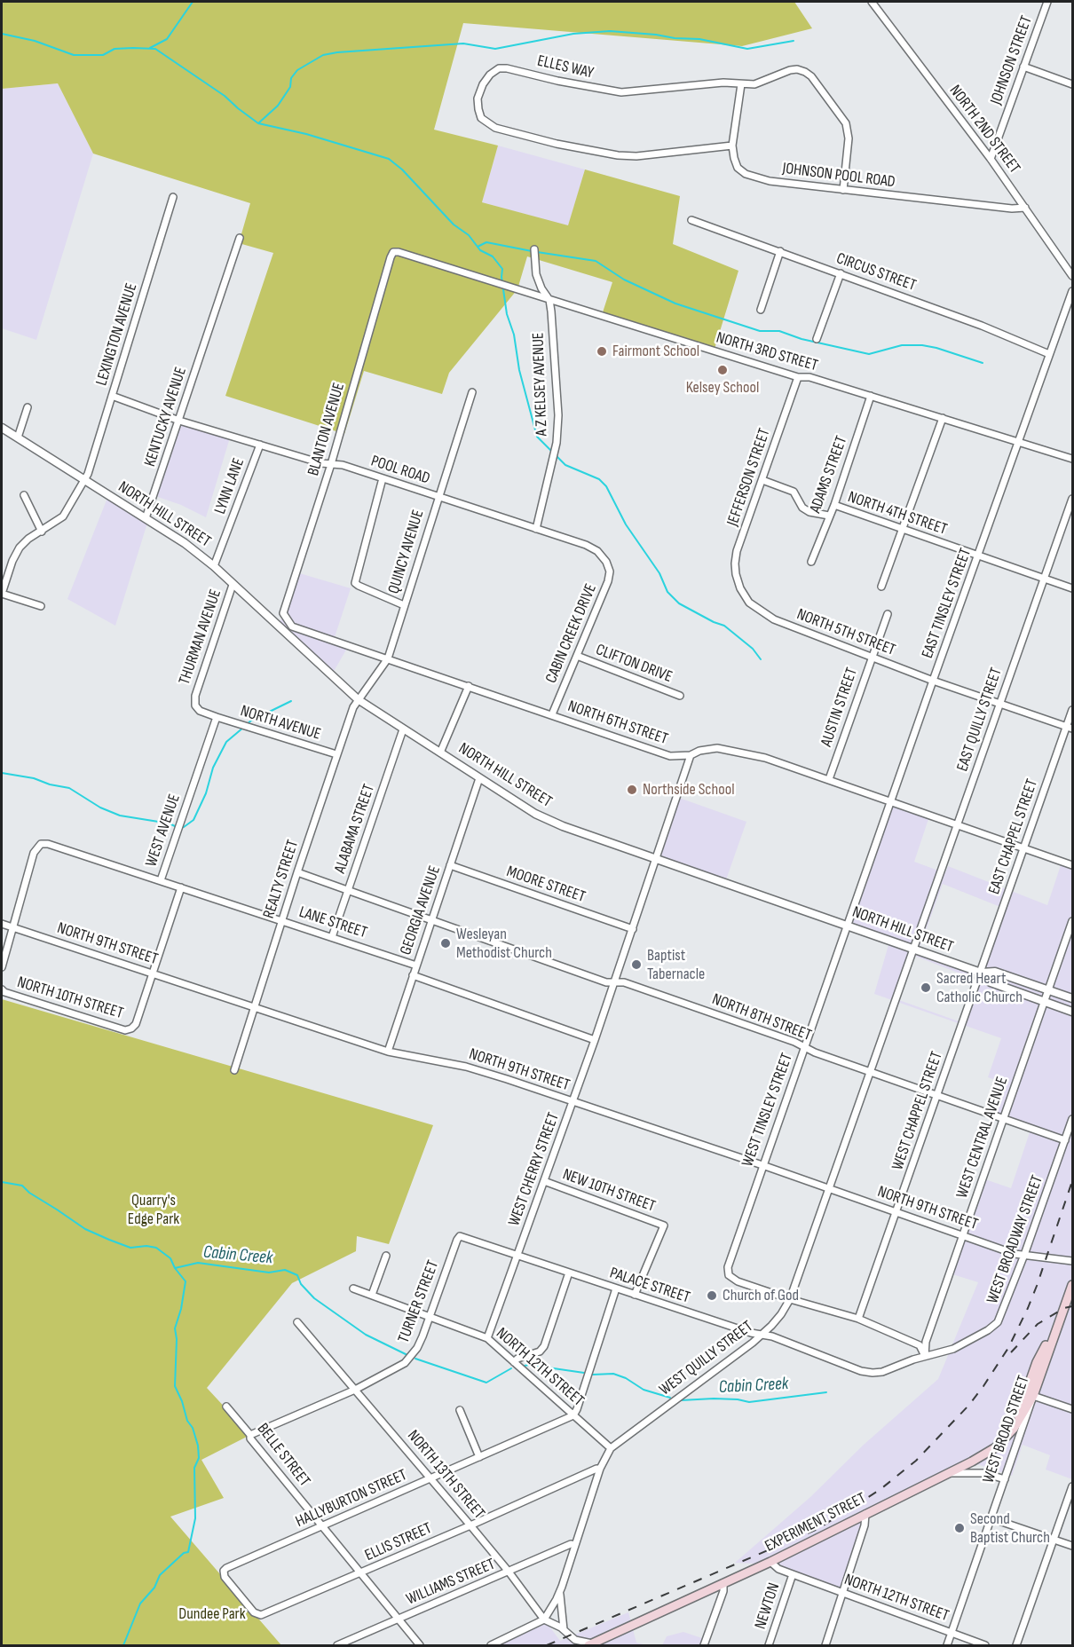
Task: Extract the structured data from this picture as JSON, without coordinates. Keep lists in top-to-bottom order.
{
  "streets": {
    "main road": ["WEST BROAD STREET", "EXPERIMENT STREET"],
    "street": [
      "JOHNSON STREET",
      "ELLES WAY",
      "NORTH 2ND STREET",
      "JOHNSON POOL ROAD",
      "CIRCUS STREET",
      "LEXINGTON AVENUE",
      "NORTH 3RD STREET",
      "A Z KELSEY AVENUE",
      "KENTUCKY AVENUE",
      "BLANTON AVENUE",
      "POOL ROAD",
      "ADAMS STREET",
      "JEFFERSON STREET",
      "LYNN LANE",
      "NORTH 4TH STREET",
      "NORTH HILL STREET",
      "QUINCY AVENUE",
      "EAST TINSLEY STREET",
      "NORTH 5TH STREET",
      "CABIN CREEK DRIVE",
      "THURMAN AVENUE",
      "CLIFTON DRIVE",
      "AUSTIN STREET",
      "EAST QUILLY STREET",
      "NORTH AVENUE",
      "NORTH 6TH STREET",
      "ALABAMA STREET",
      "WEST AVENUE",
      "EAST CHAPPEL STREET",
      "REALTY STREET",
      "MOORE STREET",
      "GEORGIA AVENUE",
      "LANE STREET",
      "NORTH 9TH STREET",
      "NORTH 10TH STREET",
      "NORTH 8TH STREET",
      "WEST TINSLEY STREET",
      "WEST CHAPPEL STREET",
      "WEST CENTRAL AVENUE",
      "WEST CHERRY STREET",
      "NEW 10TH STREET",
      "WEST BROADWAY STREET",
      "PALACE STREET",
      "TURNER STREET",
      "WEST QUILLY STREET",
      "NORTH 12TH STREET",
      "BELLE STREET",
      "NORTH 13TH STREET",
      "HALLYBURTON STREET",
      "ELLIS STREET",
      "WILLIAMS STREET",
      "NEWTON"
    ]
  },
  "crossings": [
    ["JOHNSON STREET", "NORTH 2ND STREET"],
    ["ELLES WAY", "JOHNSON POOL ROAD"],
    ["NORTH 2ND STREET", "JOHNSON POOL ROAD"],
    ["CIRCUS STREET", "EAST TINSLEY STREET"],
    ["LEXINGTON AVENUE", "POOL ROAD"],
    ["LEXINGTON AVENUE", "NORTH HILL STREET"],
    ["NORTH 3RD STREET", "A Z KELSEY AVENUE"],
    ["NORTH 3RD STREET", "BLANTON AVENUE"],
    ["NORTH 3RD STREET", "ADAMS STREET"],
    ["NORTH 3RD STREET", "JEFFERSON STREET"],
    ["NORTH 3RD STREET", "EAST TINSLEY STREET"],
    ["A Z KELSEY AVENUE", "POOL ROAD"],
    ["KENTUCKY AVENUE", "POOL ROAD"],
    ["KENTUCKY AVENUE", "NORTH HILL STREET"],
    ["BLANTON AVENUE", "POOL ROAD"],
    ["BLANTON AVENUE", "NORTH 6TH STREET"],
    ["POOL ROAD", "LYNN LANE"],
    ["POOL ROAD", "QUINCY AVENUE"],
    ["POOL ROAD", "CABIN CREEK DRIVE"],
    ["ADAMS STREET", "NORTH 4TH STREET"],
    ["JEFFERSON STREET", "NORTH 4TH STREET"],
    ["JEFFERSON STREET", "NORTH 5TH STREET"],
    ["LYNN LANE", "NORTH HILL STREET"],
    ["NORTH 4TH STREET", "EAST TINSLEY STREET"],
    ["NORTH 4TH STREET", "EAST QUILLY STREET"],
    ["NORTH HILL STREET", "QUINCY AVENUE"],
    ["NORTH HILL STREET", "EAST TINSLEY STREET"],
    ["NORTH HILL STREET", "THURMAN AVENUE"],
    ["NORTH HILL STREET", "EAST QUILLY STREET"],
    ["NORTH HILL STREET", "ALABAMA STREET"],
    ["NORTH HILL STREET", "EAST CHAPPEL STREET"],
    ["NORTH HILL STREET", "REALTY STREET"],
    ["NORTH HILL STREET", "GEORGIA AVENUE"],
    ["NORTH HILL STREET", "WEST TINSLEY STREET"],
    ["NORTH HILL STREET", "WEST CHAPPEL STREET"],
    ["NORTH HILL STREET", "WEST CENTRAL AVENUE"],
    ["NORTH HILL STREET", "WEST CHERRY STREET"],
    ["NORTH HILL STREET", "WEST QUILLY STREET"],
    ["QUINCY AVENUE", "NORTH 6TH STREET"],
    ["QUINCY AVENUE", "REALTY STREET"],
    ["EAST TINSLEY STREET", "NORTH 5TH STREET"],
    ["EAST TINSLEY STREET", "NORTH 6TH STREET"],
    ["EAST TINSLEY STREET", "WEST TINSLEY STREET"],
    ["NORTH 5TH STREET", "AUSTIN STREET"],
    ["NORTH 5TH STREET", "EAST QUILLY STREET"],
    ["NORTH 5TH STREET", "EAST CHAPPEL STREET"],
    ["CABIN CREEK DRIVE", "CLIFTON DRIVE"],
    ["CABIN CREEK DRIVE", "NORTH 6TH STREET"],
    ["THURMAN AVENUE", "NORTH AVENUE"],
    ["THURMAN AVENUE", "WEST AVENUE"],
    ["AUSTIN STREET", "NORTH 6TH STREET"],
    ["EAST QUILLY STREET", "NORTH 6TH STREET"],
    ["EAST QUILLY STREET", "WEST QUILLY STREET"],
    ["NORTH AVENUE", "WEST AVENUE"],
    ["NORTH AVENUE", "REALTY STREET"],
    ["NORTH 6TH STREET", "EAST CHAPPEL STREET"],
    ["NORTH 6TH STREET", "WEST CHERRY STREET"],
    ["ALABAMA STREET", "LANE STREET"],
    ["ALABAMA STREET", "NORTH 8TH STREET"],
    ["WEST AVENUE", "LANE STREET"],
    ["EAST CHAPPEL STREET", "WEST CHAPPEL STREET"],
    ["REALTY STREET", "LANE STREET"],
    ["REALTY STREET", "NORTH 9TH STREET"],
    ["REALTY STREET", "NORTH 8TH STREET"],
    ["MOORE STREET", "GEORGIA AVENUE"],
    ["MOORE STREET", "WEST CHERRY STREET"],
    ["GEORGIA AVENUE", "LANE STREET"],
    ["GEORGIA AVENUE", "NORTH 9TH STREET"],
    ["GEORGIA AVENUE", "NORTH 8TH STREET"],
    ["NORTH 9TH STREET", "NORTH 10TH STREET"],
    ["NORTH 9TH STREET", "WEST TINSLEY STREET"],
    ["NORTH 9TH STREET", "WEST CHAPPEL STREET"],
    ["NORTH 9TH STREET", "WEST CENTRAL AVENUE"],
    ["NORTH 9TH STREET", "WEST CHERRY STREET"],
    ["NORTH 9TH STREET", "WEST BROADWAY STREET"],
    ["NORTH 9TH STREET", "WEST QUILLY STREET"],
    ["NORTH 8TH STREET", "WEST TINSLEY STREET"],
    ["NORTH 8TH STREET", "WEST CHAPPEL STREET"],
    ["NORTH 8TH STREET", "WEST CENTRAL AVENUE"],
    ["NORTH 8TH STREET", "WEST CHERRY STREET"],
    ["NORTH 8TH STREET", "WEST BROADWAY STREET"],
    ["NORTH 8TH STREET", "WEST QUILLY STREET"],
    ["WEST TINSLEY STREET", "WEST QUILLY STREET"],
    ["WEST CENTRAL AVENUE", "WEST BROADWAY STREET"],
    ["WEST CENTRAL AVENUE", "PALACE STREET"],
    ["WEST CHERRY STREET", "NEW 10TH STREET"],
    ["WEST CHERRY STREET", "PALACE STREET"],
    ["WEST CHERRY STREET", "TURNER STREET"],
    ["WEST CHERRY STREET", "NORTH 12TH STREET"],
    ["NEW 10TH STREET", "PALACE STREET"],
    ["WEST BROADWAY STREET", "PALACE STREET"],
    ["PALACE STREET", "TURNER STREET"],
    ["PALACE STREET", "WEST QUILLY STREET"],
    ["TURNER STREET", "NORTH 12TH STREET"],
    ["TURNER STREET", "BELLE STREET"],
    ["TURNER STREET", "NORTH 13TH STREET"],
    ["WEST QUILLY STREET", "NORTH 12TH STREET"],
    ["WEST QUILLY STREET", "NORTH 13TH STREET"],
    ["WEST QUILLY STREET", "ELLIS STREET"],
    ["WEST QUILLY STREET", "WILLIAMS STREET"],
    ["NORTH 12TH STREET", "WEST BROAD STREET"],
    ["NORTH 12TH STREET", "HALLYBURTON STREET"],
    ["NORTH 12TH STREET", "EXPERIMENT STREET"],
    ["NORTH 12TH STREET", "NEWTON"],
    ["WEST BROAD STREET", "EXPERIMENT STREET"],
    ["BELLE STREET", "HALLYBURTON STREET"],
    ["BELLE STREET", "ELLIS STREET"],
    ["BELLE STREET", "WILLIAMS STREET"],
    ["NORTH 13TH STREET", "HALLYBURTON STREET"],
    ["NORTH 13TH STREET", "EXPERIMENT STREET"],
    ["NORTH 13TH STREET", "ELLIS STREET"],
    ["NORTH 13TH STREET", "WILLIAMS STREET"],
    ["HALLYBURTON STREET", "ELLIS STREET"]
  ],
  "water": ["Cabin Creek"],
  "parks": ["Quarry's Edge Park", "Dundee Park"],
  "places": [
    "Fairmont School",
    "Kelsey School",
    "Northside School",
    "Wesleyan Methodist Church",
    "Baptist Tabernacle",
    "Sacred Heart Catholic Church",
    "Church of God",
    "Second Baptist Church"
  ]
}
